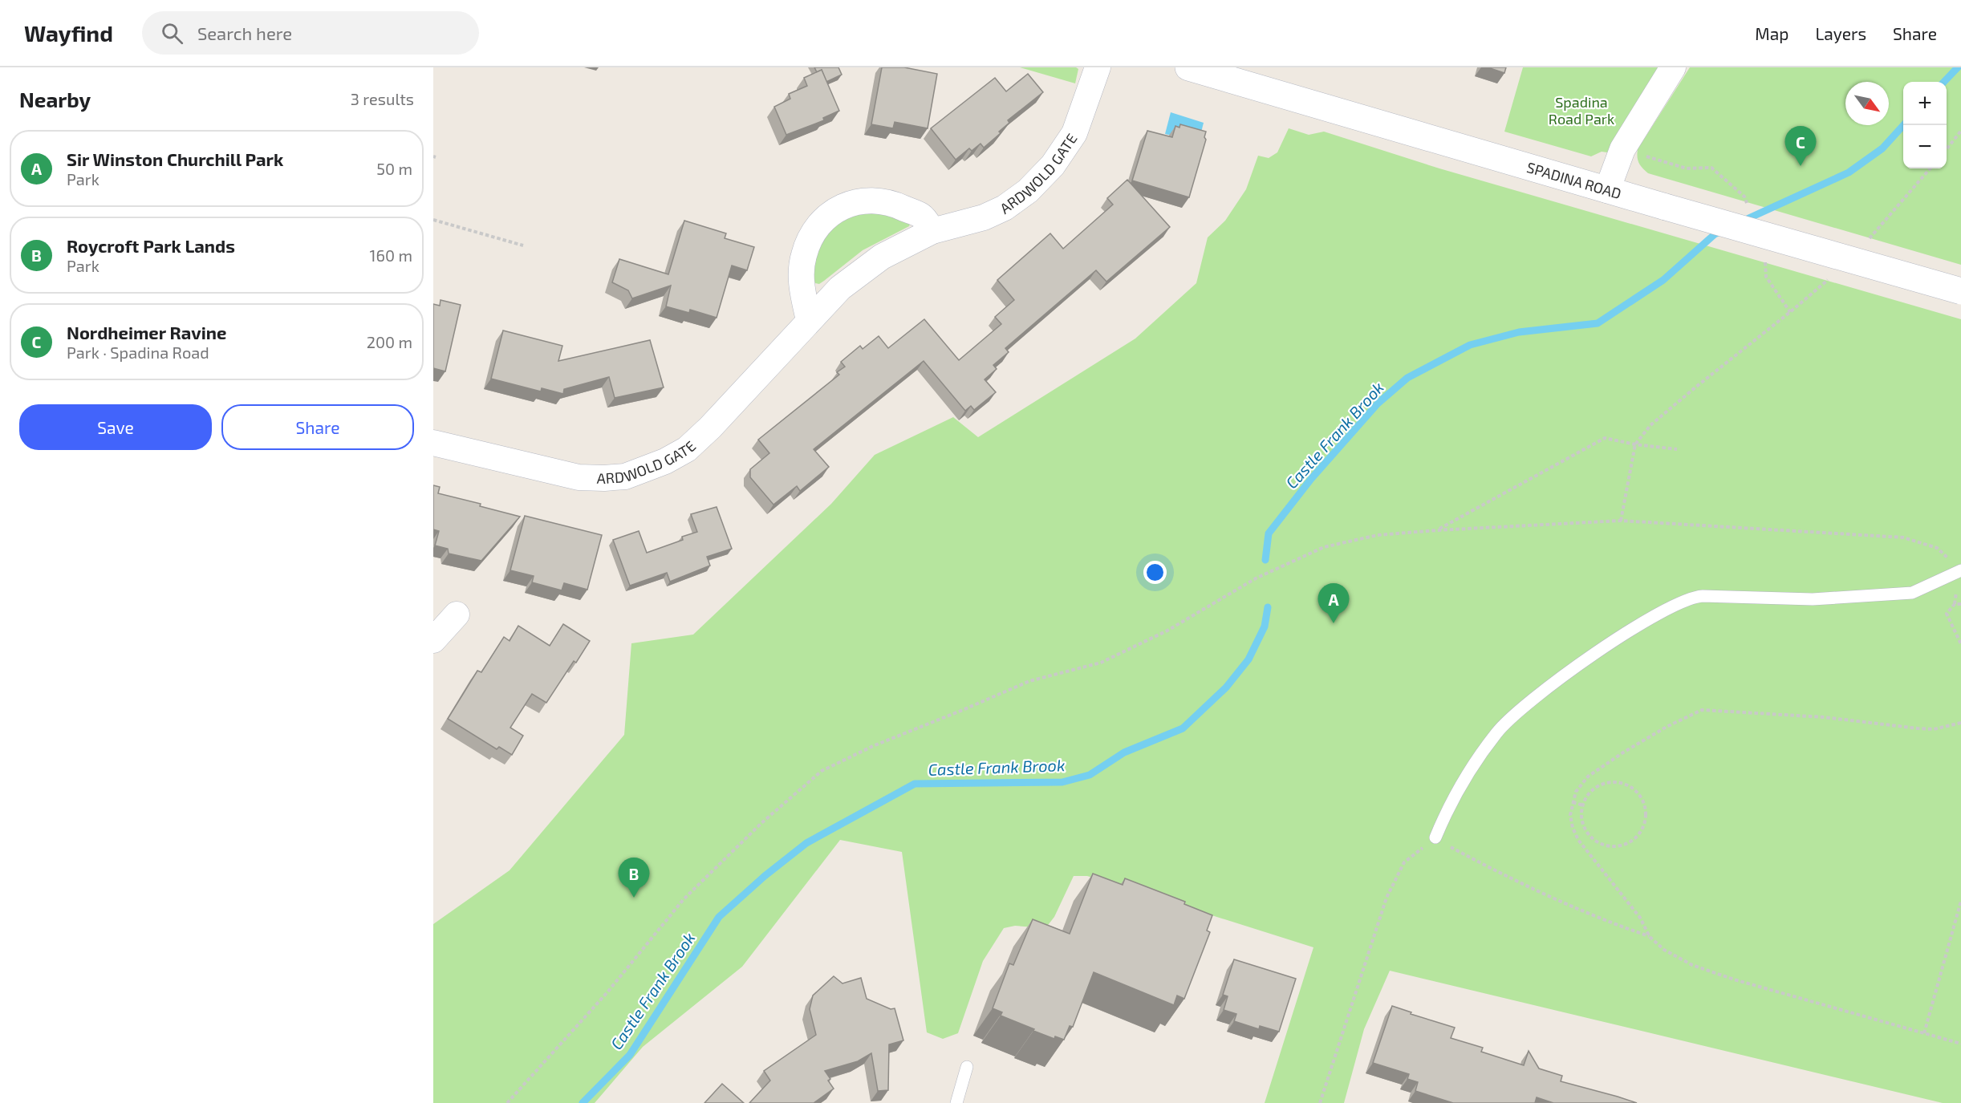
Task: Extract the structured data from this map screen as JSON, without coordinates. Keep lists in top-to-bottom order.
{
  "streets": {
    "street": ["ARDWOLD GATE", "SPADINA ROAD"]
  },
  "water": ["Castle Frank Brook"],
  "parks": ["Spadina Road Park"],
  "north": "bottom right",
  "page": {
    "header": "Wayfind",
    "search": "Search here",
    "nav": ["Map", "Layers", "Share"],
    "heading": ["Nearby", "3 results"],
    "map_buttons": ["+", "−"],
    "pins": ["C", "A", "B"],
    "list": [
      {
        "mark": "A",
        "name": "Sir Winston Churchill Park",
        "note": "Park",
        "value": "50 m"
      },
      {
        "mark": "B",
        "name": "Roycroft Park Lands",
        "note": "Park",
        "value": "160 m"
      },
      {
        "mark": "C",
        "name": "Nordheimer Ravine",
        "note": "Park · Spadina Road",
        "value": "200 m"
      }
    ],
    "buttons": ["Save", "Share"]
  }
}
